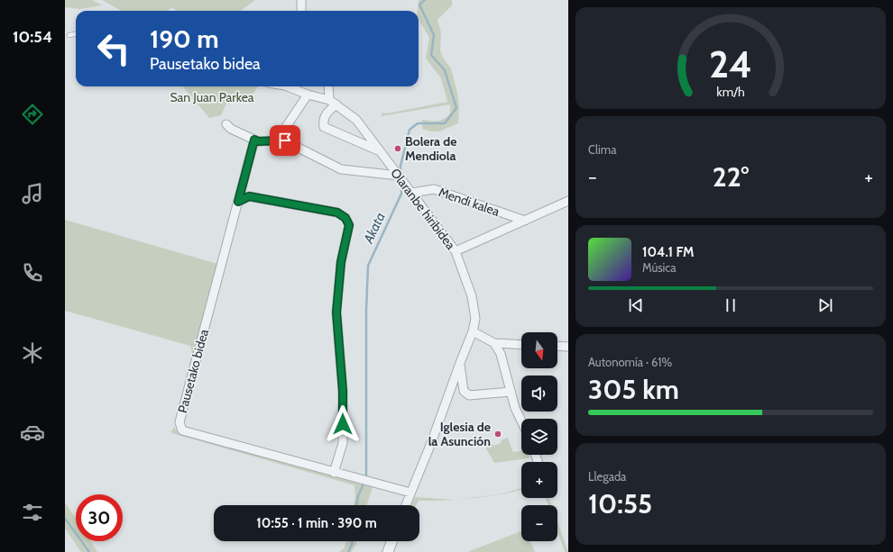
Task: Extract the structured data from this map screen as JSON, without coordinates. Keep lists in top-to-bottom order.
{
  "streets": {
    "street": ["Mendi kalea", "Olaranbe hiribidea", "Pausetako bidea"]
  },
  "crossings": [
    ["Mendi kalea", "Olaranbe hiribidea"],
    ["Olaranbe hiribidea", "Pausetako bidea"]
  ],
  "water": ["Akata"],
  "parks": ["San Juan Parkea"],
  "places": ["Bolera de Mendiola", "Iglesia de la Asunción"],
  "north": "bottom",
  "page": {
    "tabs": "10:54",
    "turn": ["190 m", "Pausetako bidea"],
    "tile": [
      "Clima",
      ["Autonomía · 61%", "305 km"],
      ["Llegada", "10:55"]
    ],
    "heat": ["−", "22°", "+"],
    "song": ["104.1 FM", "Música"],
    "map_buttons": ["+", "−"],
    "limit": "30",
    "trip": "10:55 · 1 min · 390 m",
    "gauge": ["24", "km/h"]
  }
}
